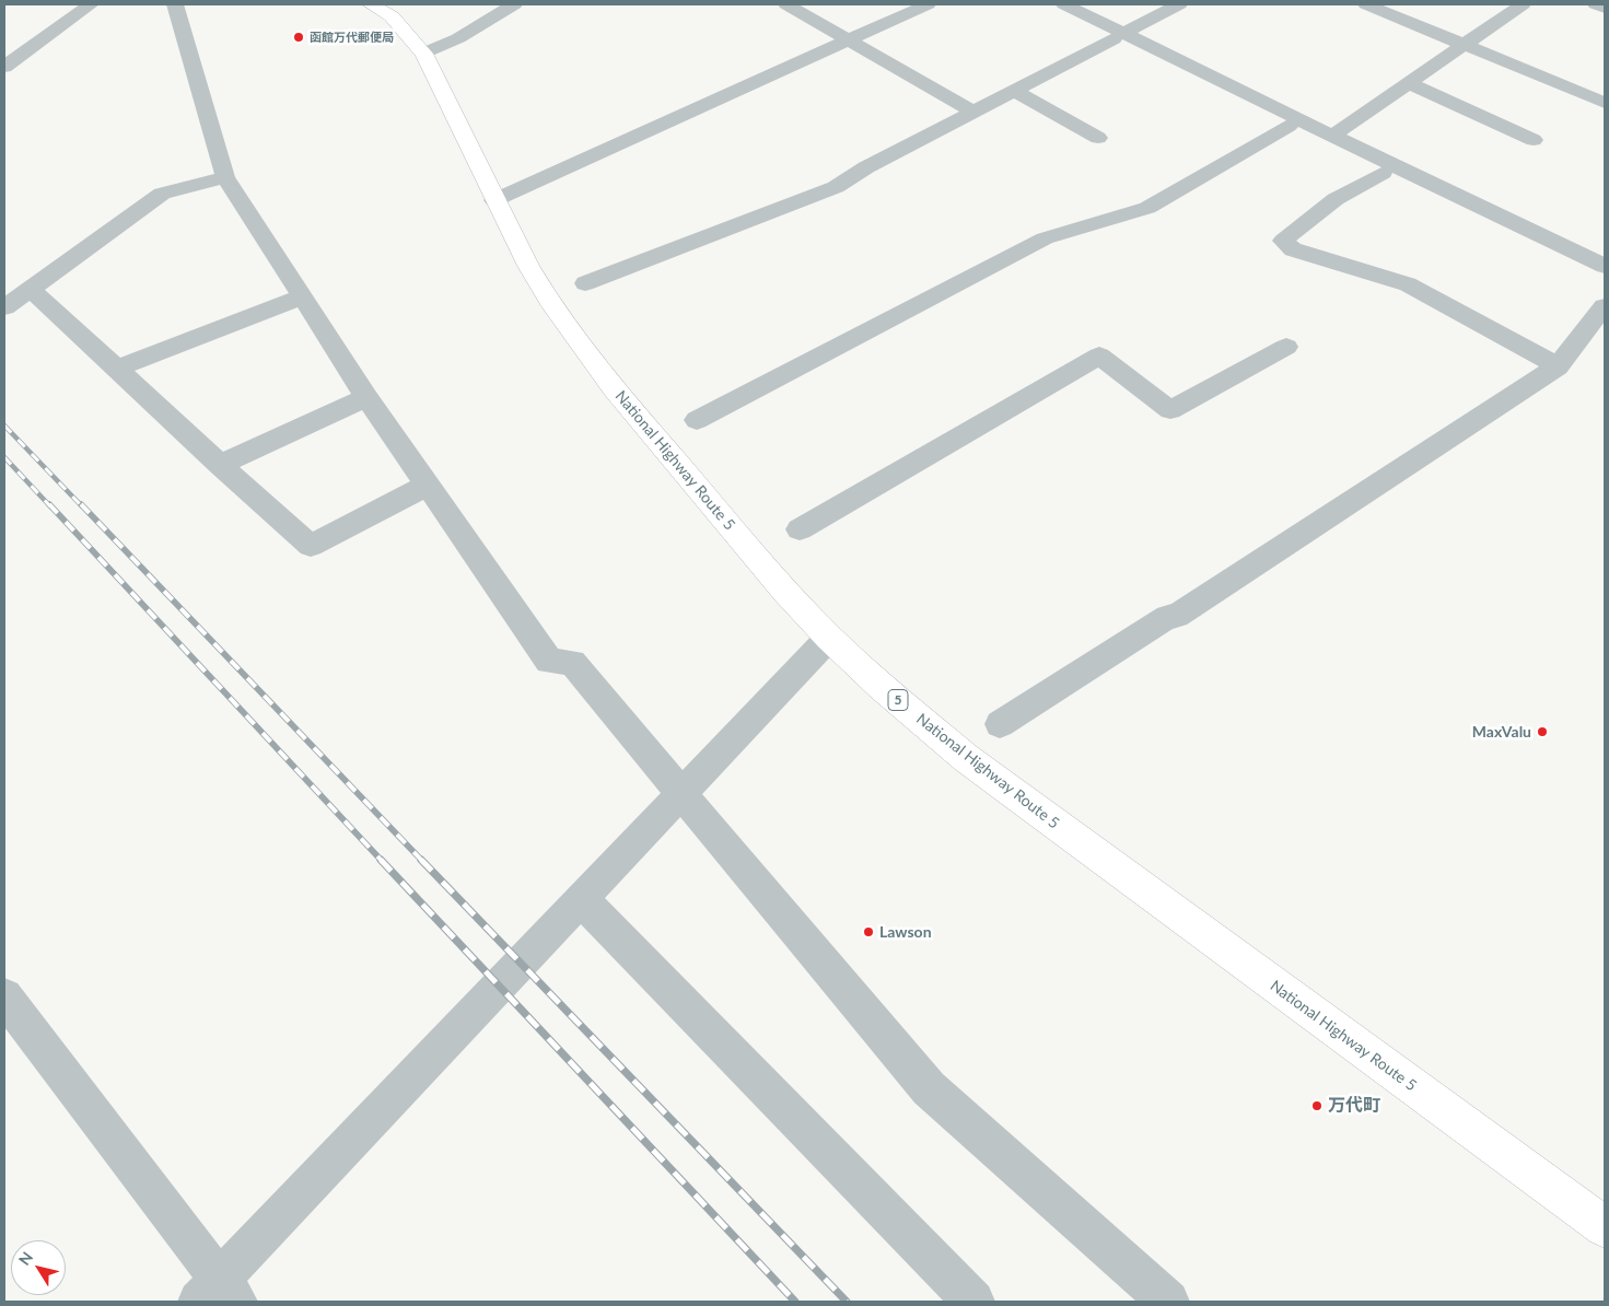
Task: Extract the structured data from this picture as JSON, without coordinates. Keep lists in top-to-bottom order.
{
  "streets": {
    "highway": ["National Highway Route 5", "5"]
  },
  "places": [
    "函館万代郵便局",
    "MaxValu",
    "Lawson",
    "万代町"
  ],
  "north": "top left"
}
